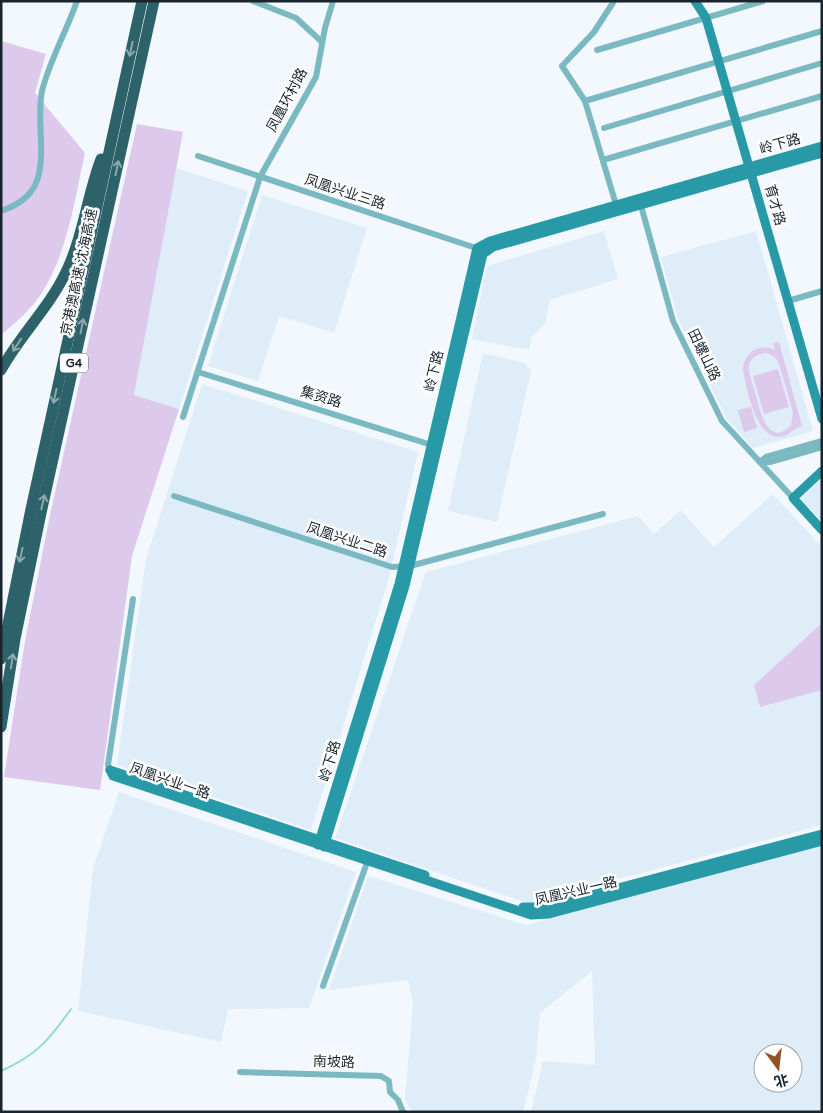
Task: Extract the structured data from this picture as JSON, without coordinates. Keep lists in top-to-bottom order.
{
  "streets": {
    "highway": ["京港澳高速 沈海高速", "G4"],
    "street": [
      "凤凰环村路",
      "岭下路",
      "凤凰兴业三路",
      "育才路",
      "田螺山路",
      "集资路",
      "凤凰兴业二路",
      "凤凰兴业一路",
      "南坡路"
    ]
  },
  "crossings": [
    ["凤凰环村路", "凤凰兴业三路"],
    ["凤凰环村路", "集资路"],
    ["岭下路", "凤凰兴业三路"],
    ["岭下路", "育才路"],
    ["岭下路", "田螺山路"],
    ["岭下路", "集资路"],
    ["岭下路", "凤凰兴业二路"],
    ["岭下路", "凤凰兴业一路"]
  ],
  "north": "bottom"
}
